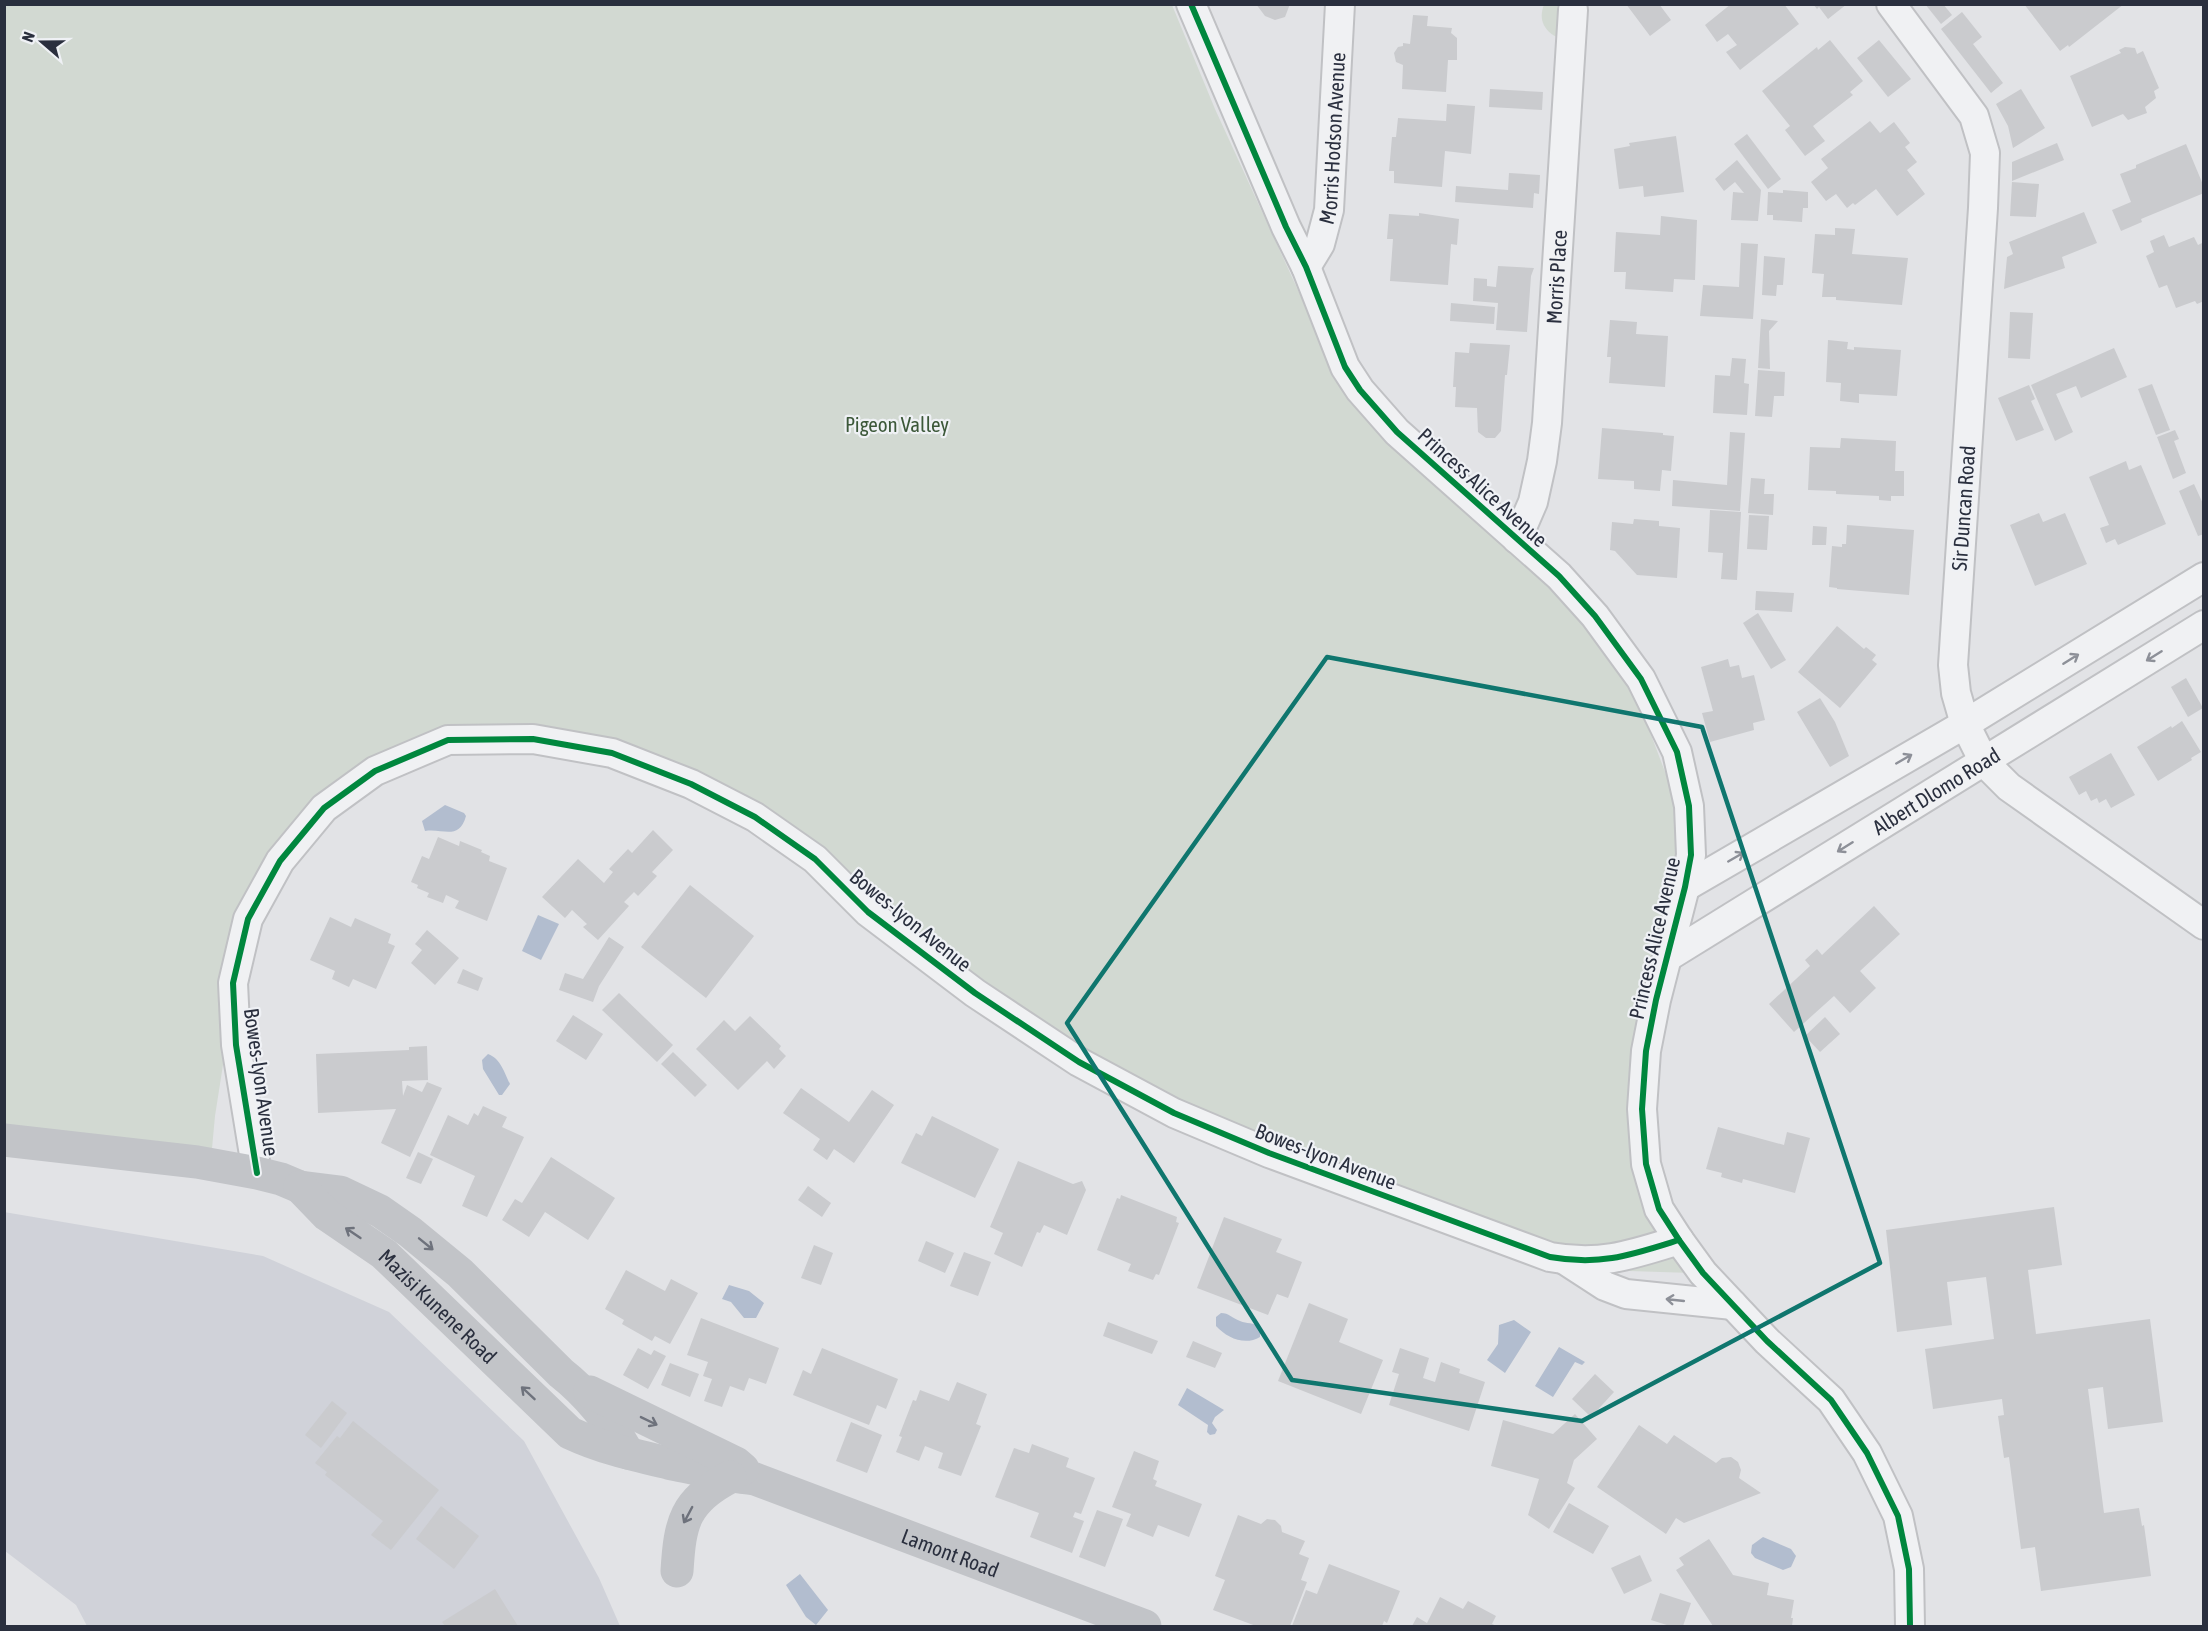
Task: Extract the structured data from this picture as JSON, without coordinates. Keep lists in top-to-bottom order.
{
  "streets": {
    "street": [
      "Morris Hodson Avenue",
      "Morris Place",
      "Princess Alice Avenue",
      "Sir Duncan Road",
      "Albert Dlomo Road",
      "Bowes-lyon Avenue",
      "Mazisi Kunene Road",
      "Lamont Road"
    ]
  },
  "crossings": [
    ["Morris Hodson Avenue", "Princess Alice Avenue"],
    ["Morris Place", "Princess Alice Avenue"],
    ["Princess Alice Avenue", "Albert Dlomo Road"],
    ["Princess Alice Avenue", "Bowes-lyon Avenue"],
    ["Sir Duncan Road", "Albert Dlomo Road"],
    ["Bowes-lyon Avenue", "Mazisi Kunene Road"],
    ["Mazisi Kunene Road", "Lamont Road"]
  ],
  "parks": ["Pigeon Valley"],
  "north": "left"
}
